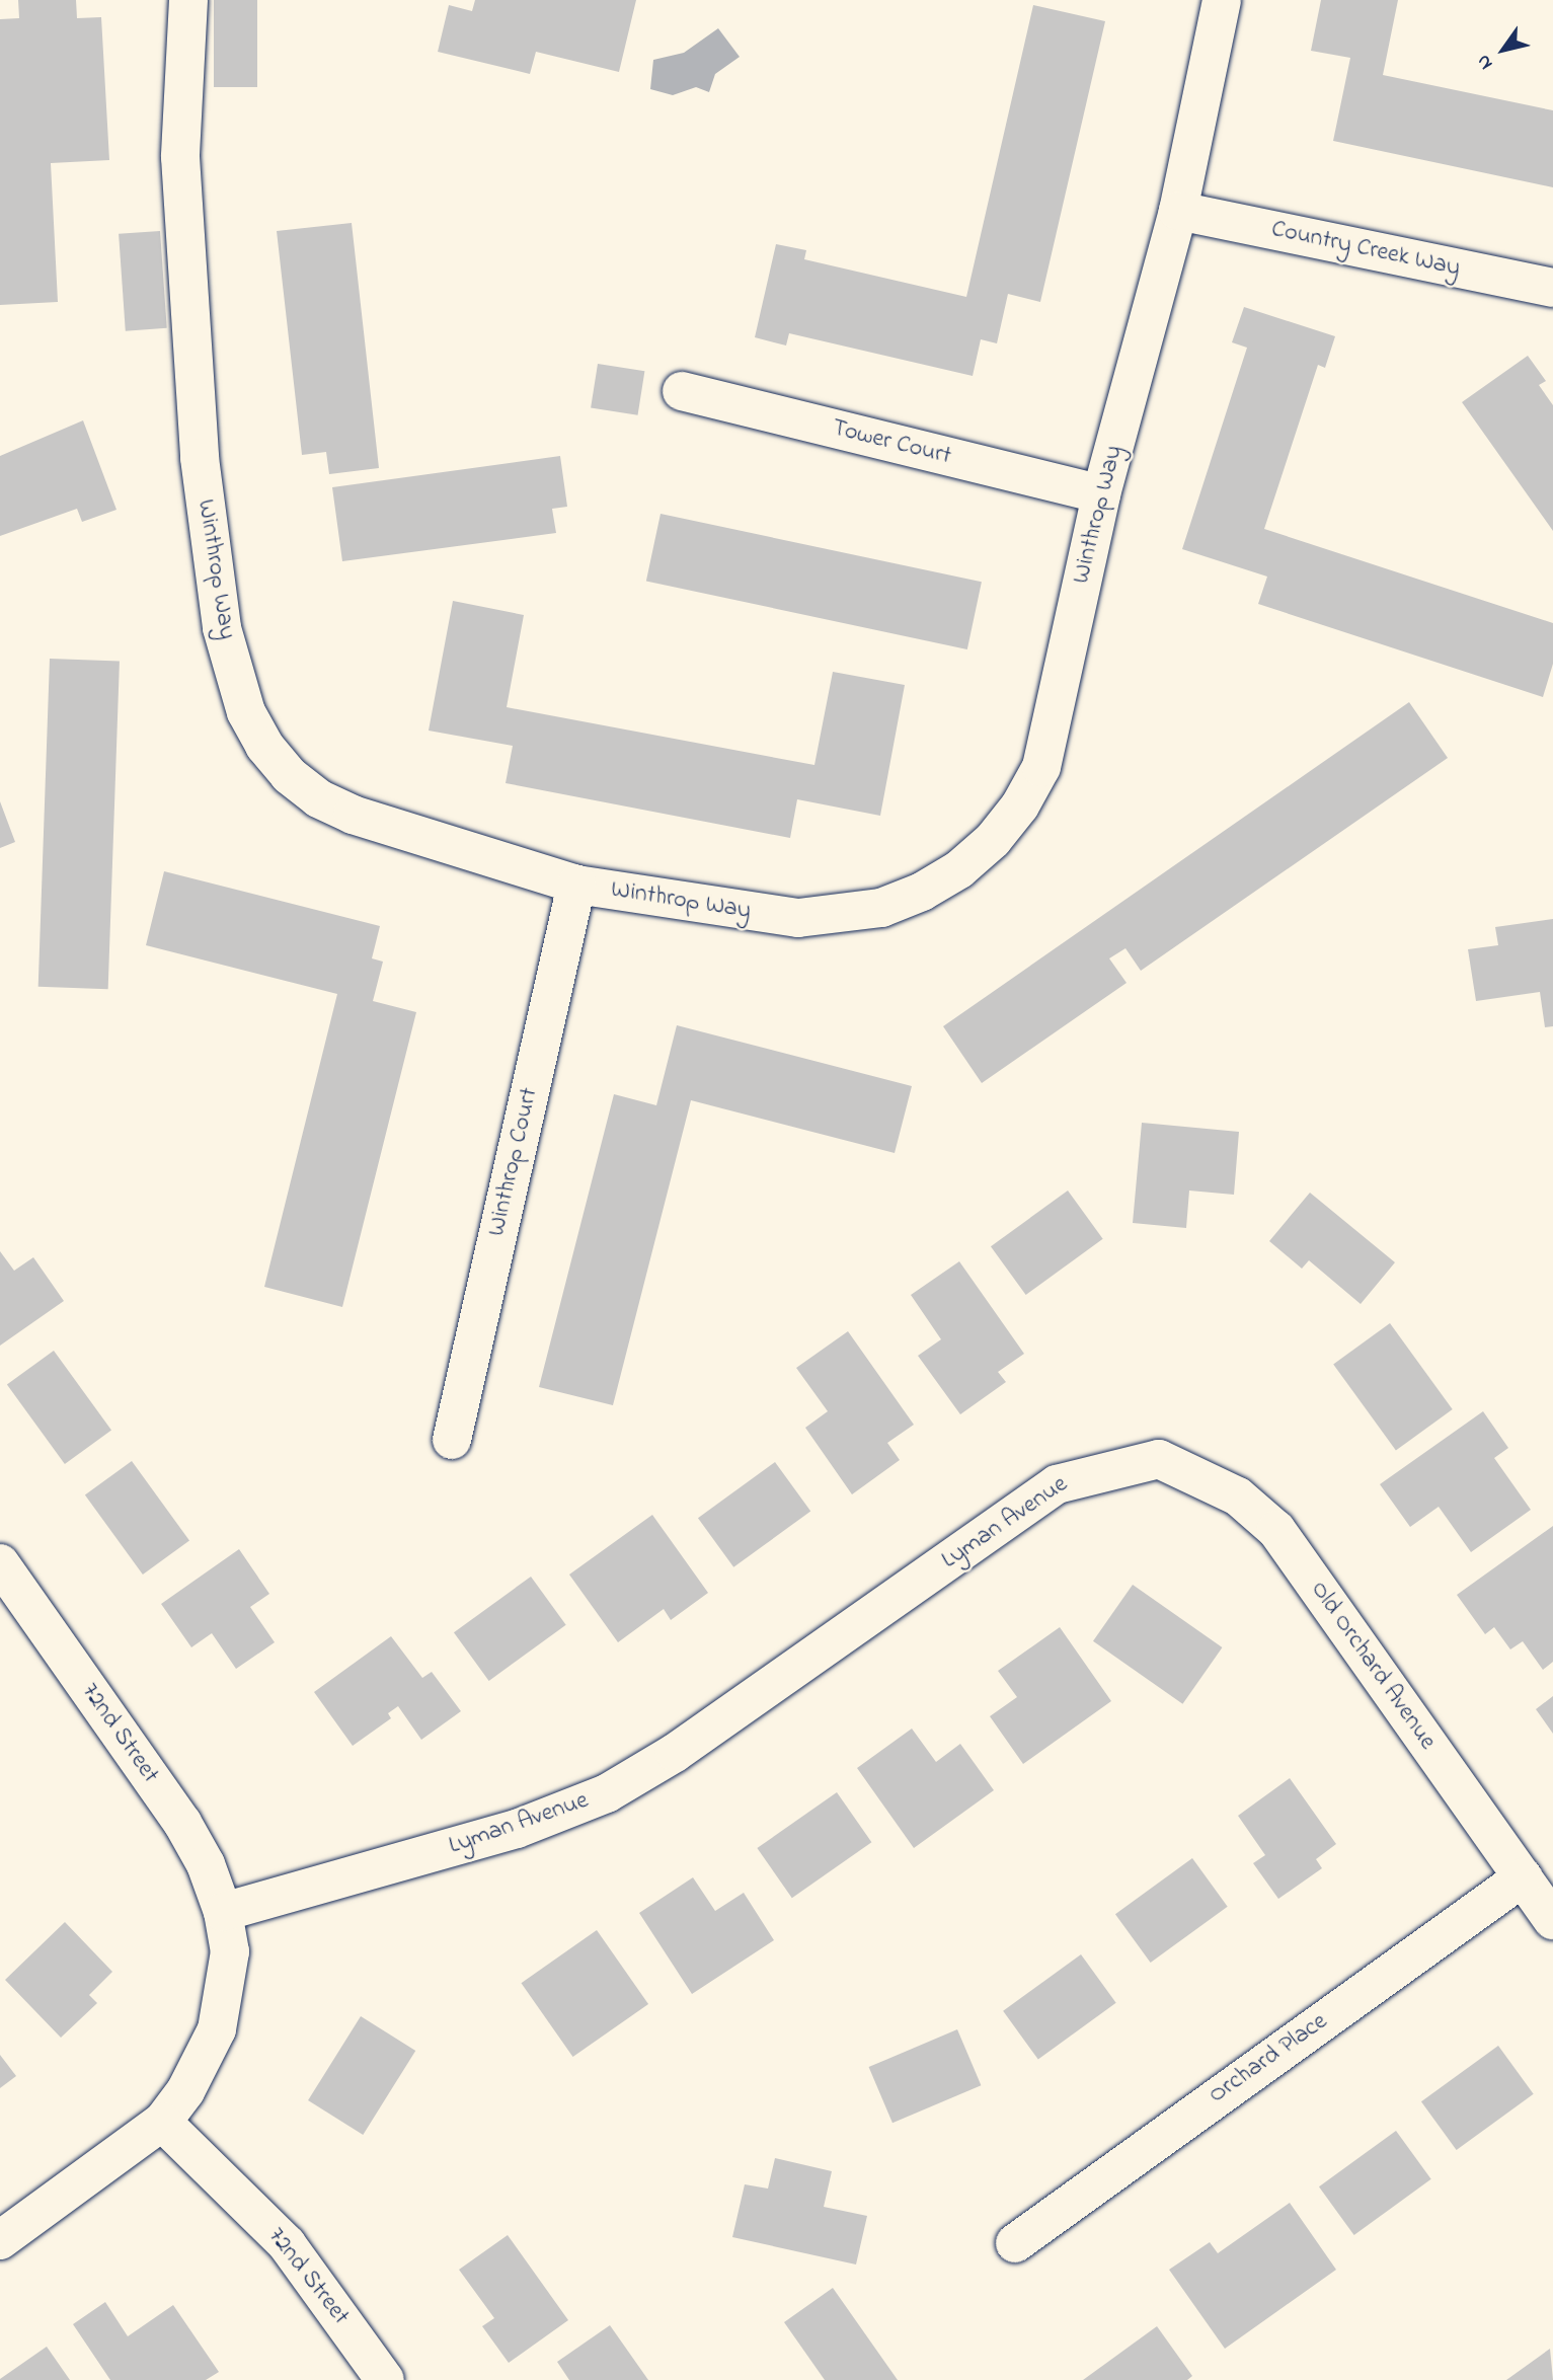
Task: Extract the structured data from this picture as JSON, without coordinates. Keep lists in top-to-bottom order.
{
  "streets": {
    "street": [
      "Country Creek Way",
      "Tower Court",
      "Winthrop Way",
      "Winthrop Court",
      "Lyman Avenue",
      "Old Orchard Avenue",
      "72nd Street",
      "Orchard Place"
    ]
  },
  "crossings": [
    ["Country Creek Way", "Winthrop Way"],
    ["Tower Court", "Winthrop Way"],
    ["Winthrop Way", "Winthrop Court"],
    ["Lyman Avenue", "Old Orchard Avenue"],
    ["Lyman Avenue", "72nd Street"],
    ["Old Orchard Avenue", "Orchard Place"]
  ],
  "north": "bottom left"
}
